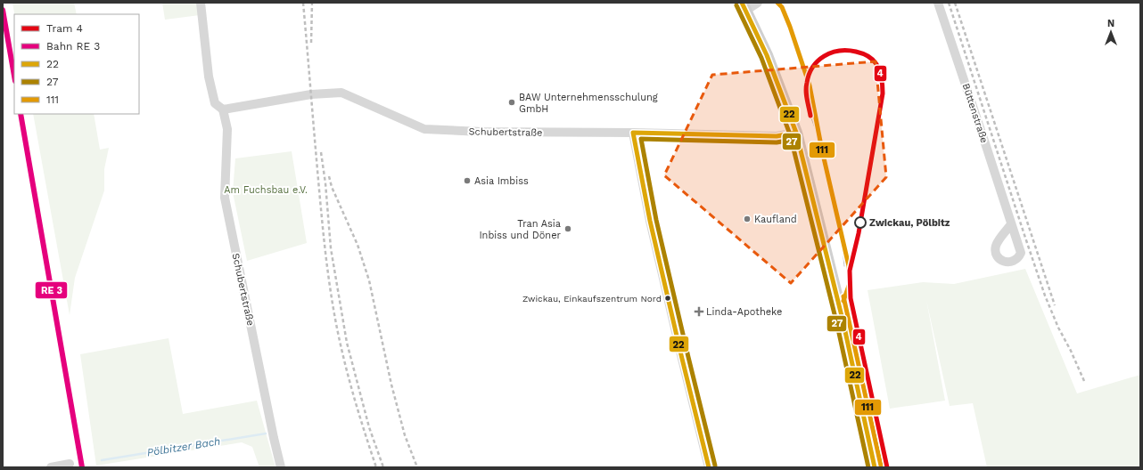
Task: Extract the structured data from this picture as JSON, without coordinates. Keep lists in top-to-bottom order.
{
  "streets": {
    "street": ["Büttenstraße", "Schubertstraße"]
  },
  "water": ["Pölbitzer Bach"],
  "parks": ["Am Fuchsbau e.V."],
  "places": {
    "other": [
      "BAW Unternehmensschulung GmbH",
      "Asia Imbiss",
      "Kaufland",
      "Zwickau, Pölbitz",
      "Tran Asia Inbiss und Döner",
      "Zwickau, Einkaufszentrum Nord"
    ],
    "health": ["Linda-Apotheke"]
  },
  "lines": [
    "transit line 22",
    "transit line 111",
    "transit line 27",
    "tram line 4"
  ],
  "legend": [
    "Tram 4",
    "Bahn RE 3",
    "22",
    "27",
    "111"
  ],
  "north": "top"
}
